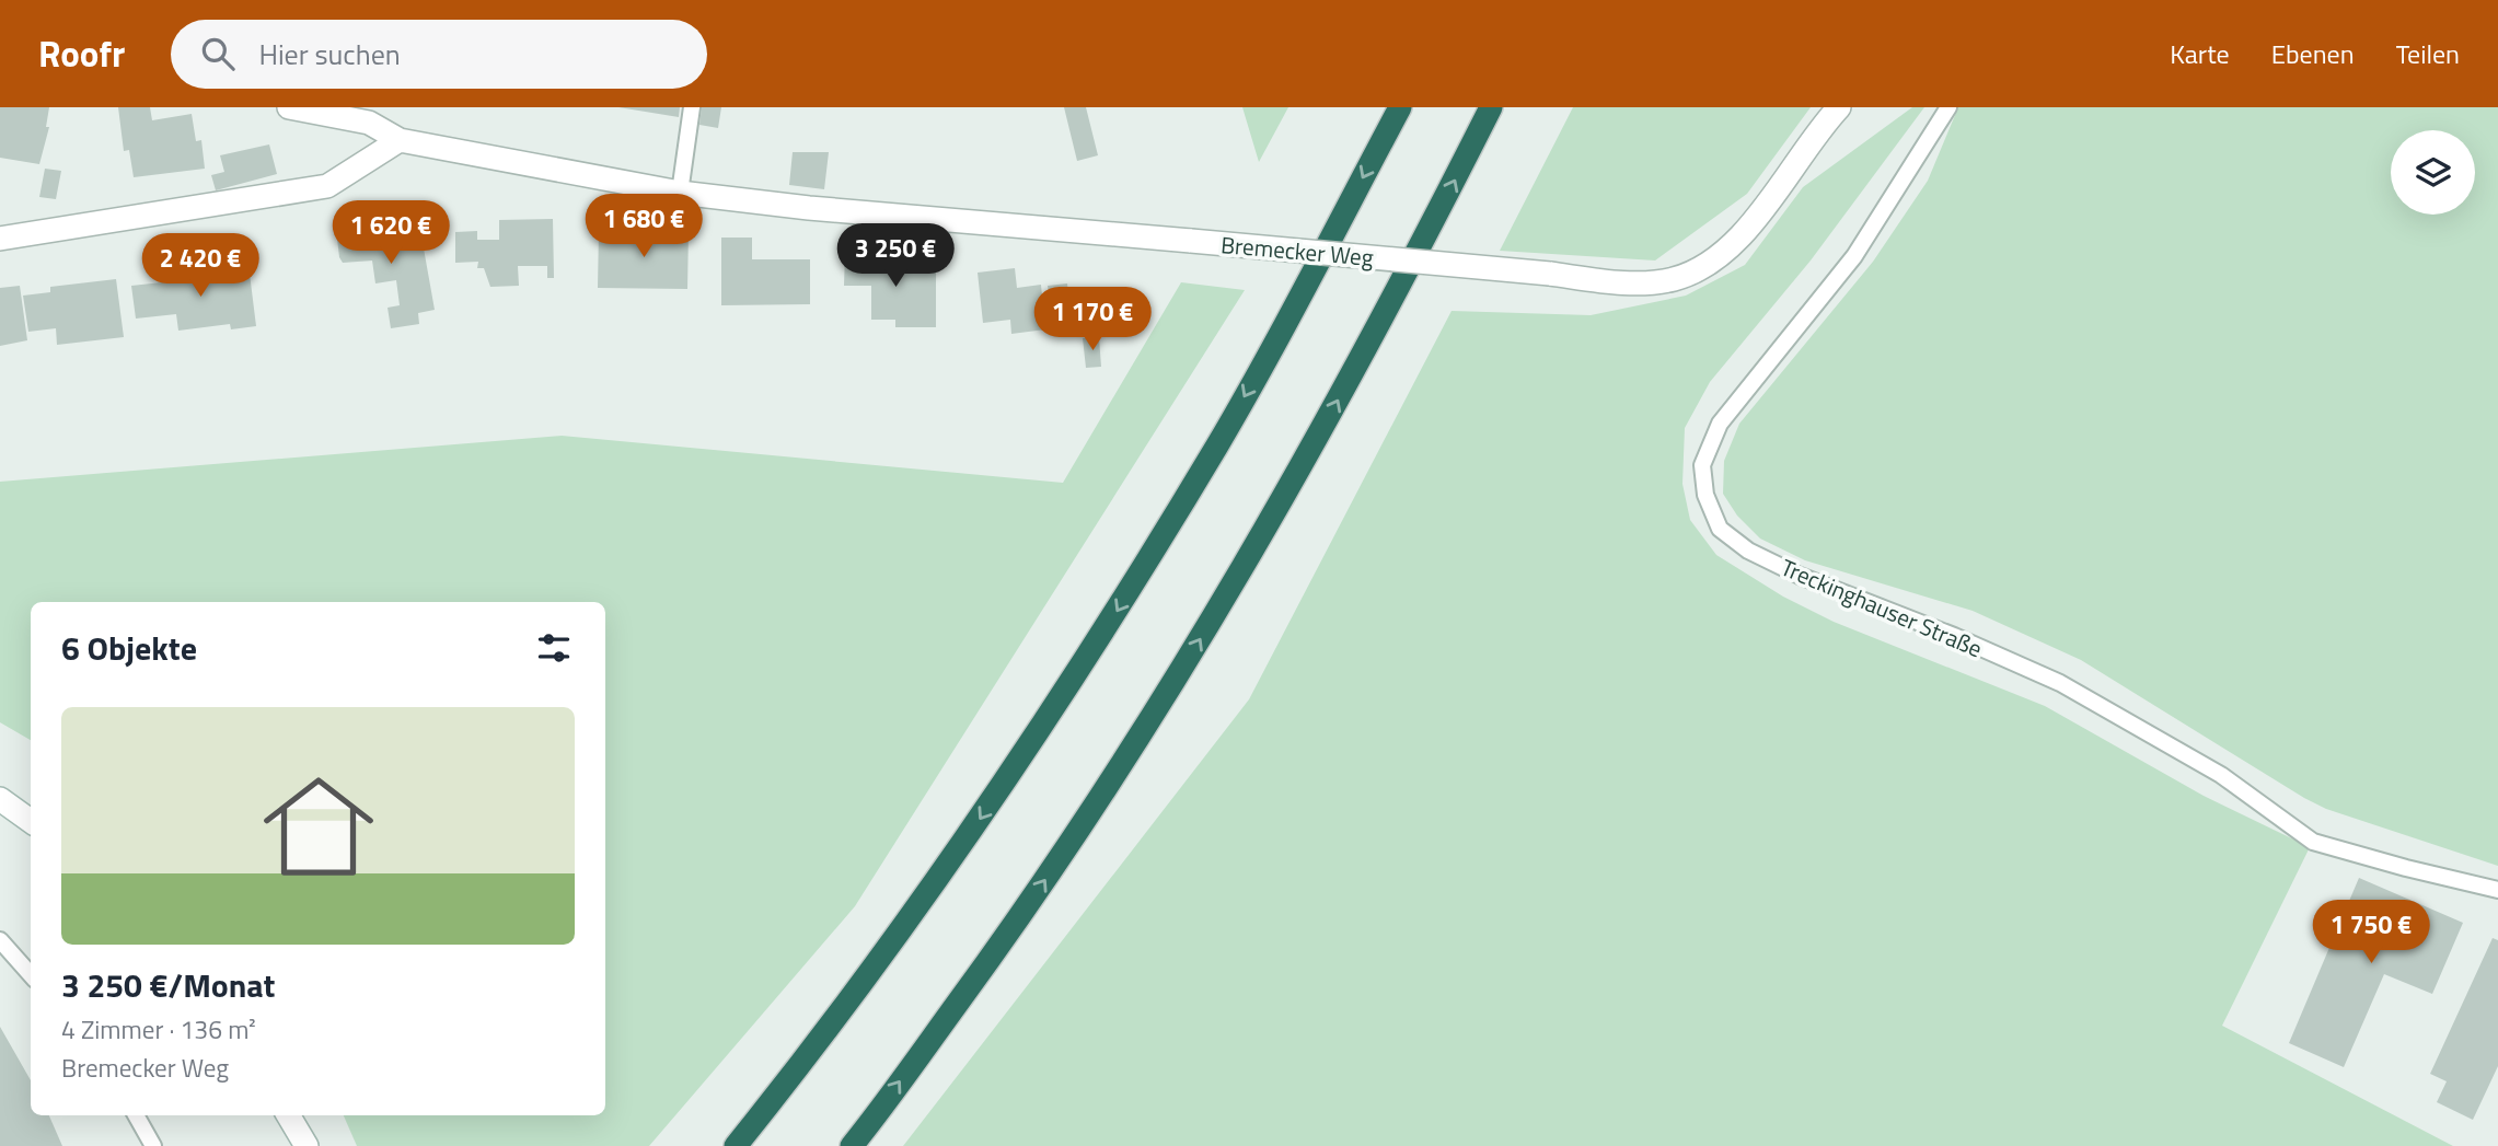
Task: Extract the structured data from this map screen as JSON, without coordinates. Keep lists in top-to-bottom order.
{
  "streets": {
    "street": ["Bremecker Weg"],
    "lane": ["Treckinghauser Straße"]
  },
  "page": {
    "header": "Roofr",
    "search": "Hier suchen",
    "nav": ["Karte", "Ebenen", "Teilen"],
    "price": [
      "1 680 €",
      "1 620 €",
      "3 250 €",
      "2 420 €",
      "1 170 €",
      "1 750 €"
    ],
    "heading": "6 Objekte",
    "list": [
      {
        "name": "3 250 €/Monat",
        "note": "4 Zimmer · 136 m² · Bremecker Weg"
      }
    ]
  }
}
